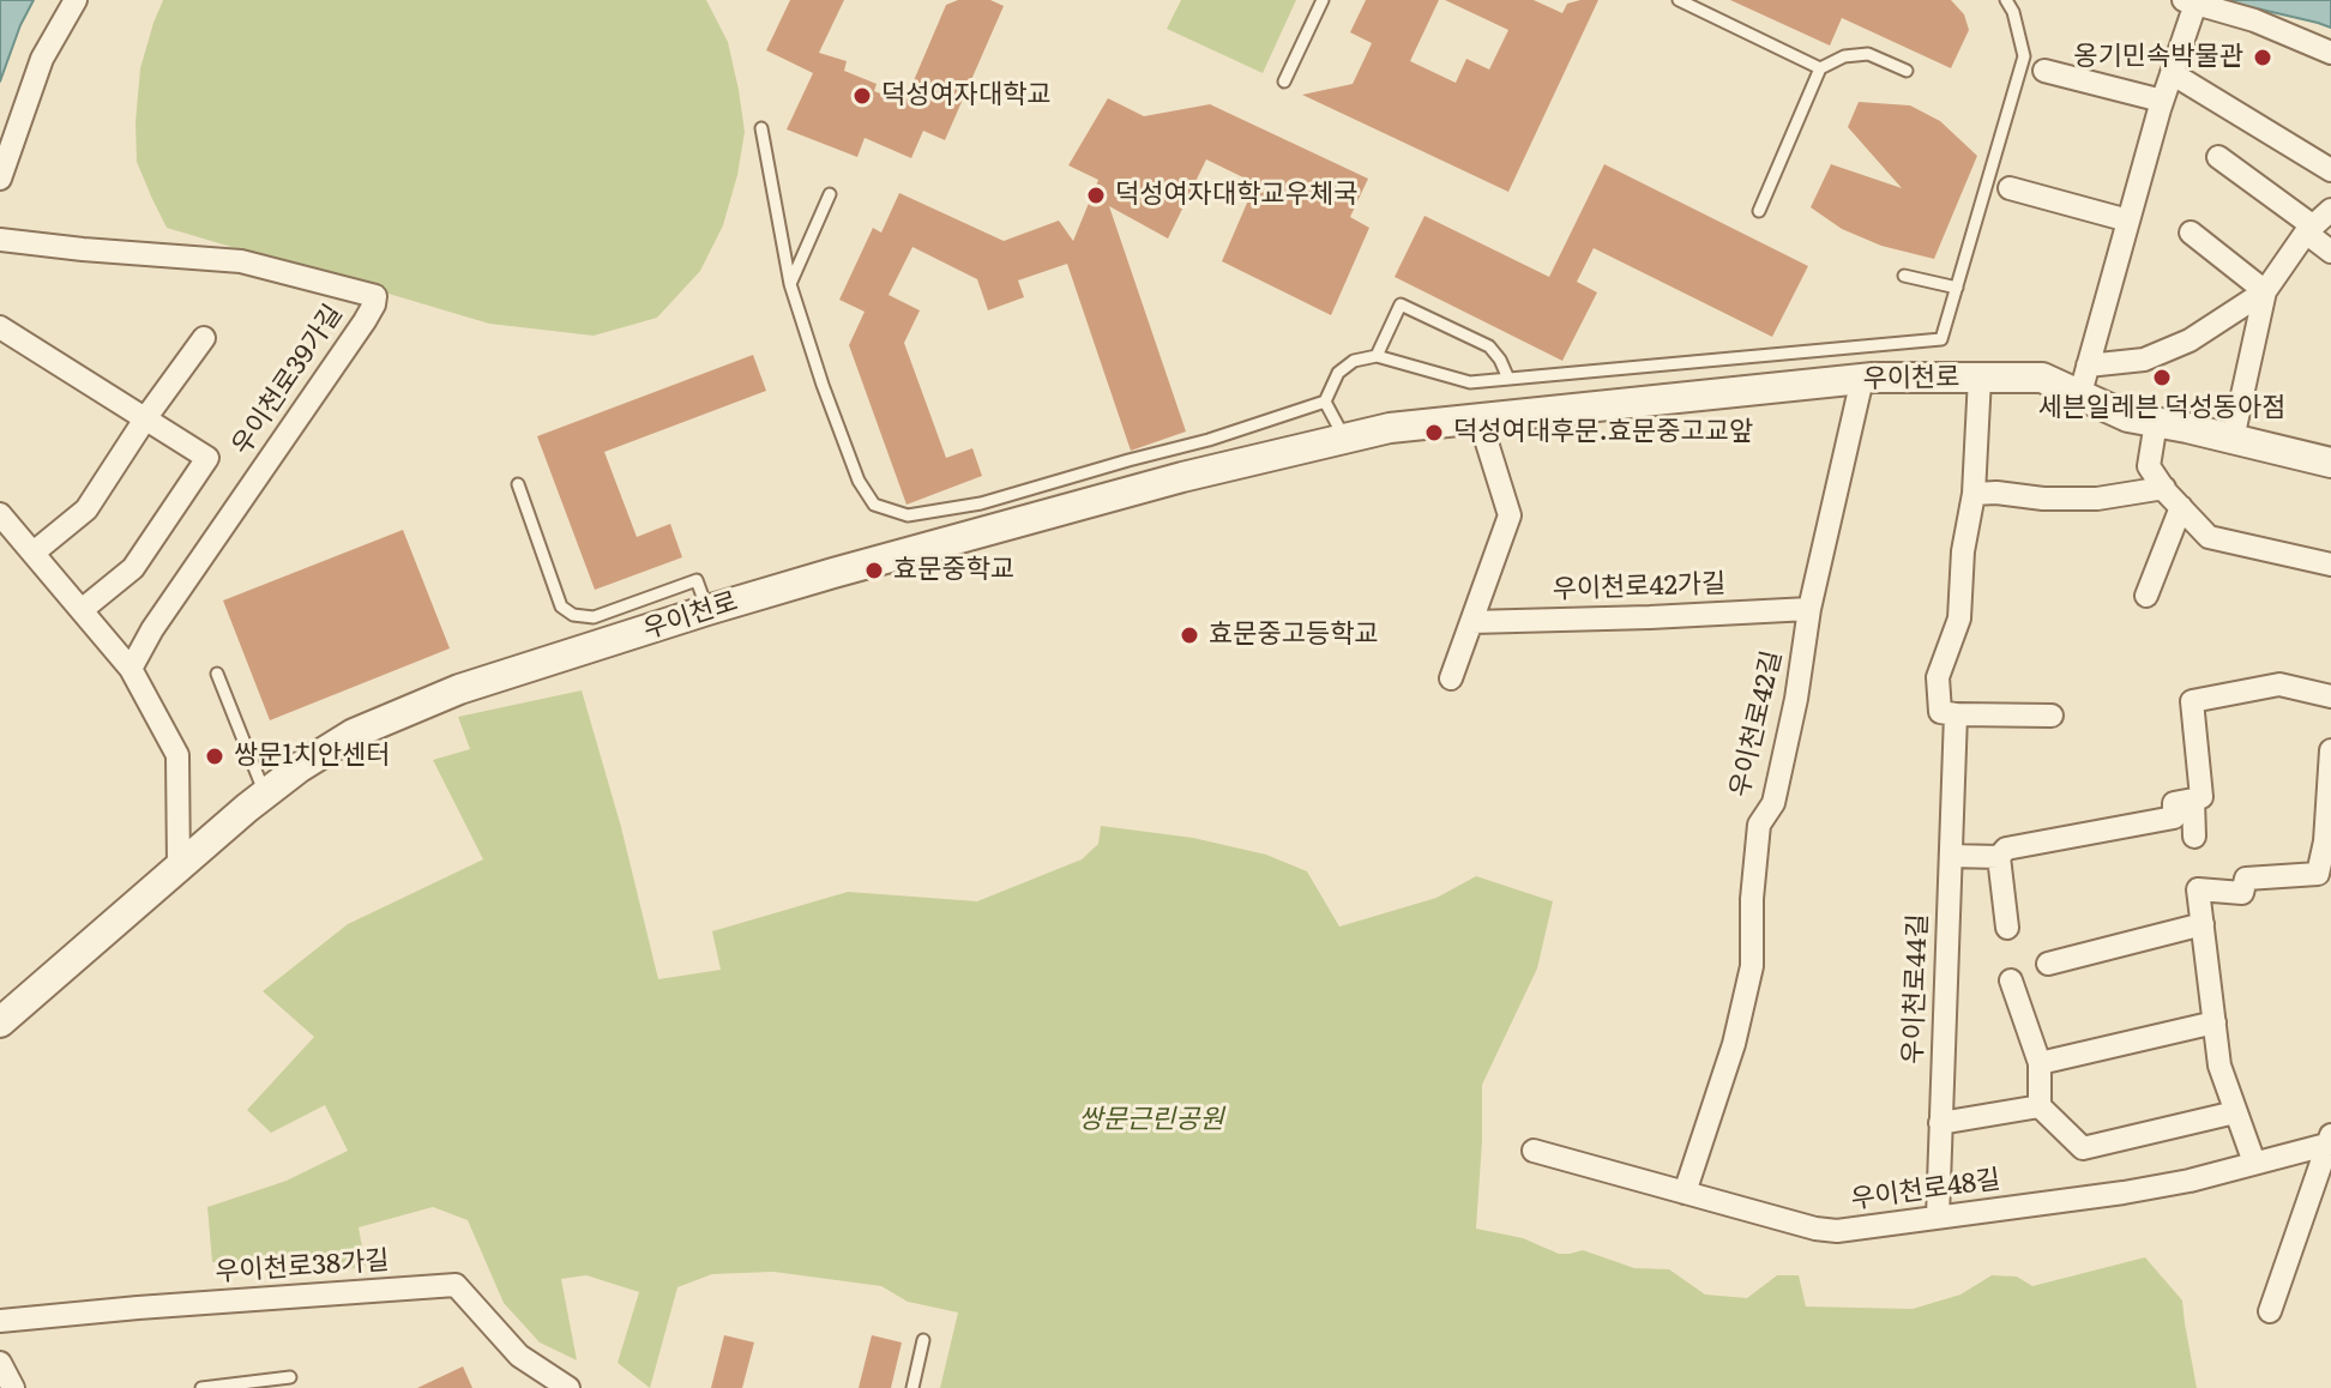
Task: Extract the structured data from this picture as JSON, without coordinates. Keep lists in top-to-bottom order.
{
  "streets": {
    "street": [
      "우이천로",
      "우이천로39가길",
      "우이천로42가길",
      "우이천로42길",
      "우이천로44길",
      "우이천로48길",
      "우이천로38가길"
    ]
  },
  "crossings": [
    ["우이천로", "우이천로42길"],
    ["우이천로", "우이천로44길"],
    ["우이천로42가길", "우이천로42길"],
    ["우이천로42길", "우이천로48길"],
    ["우이천로44길", "우이천로48길"]
  ],
  "parks": ["쌍문근린공원"],
  "places": [
    "옹기민속박물관",
    "덕성여자대학교",
    "덕성여자대학교우체국",
    "세븐일레븐 덕성동아점",
    "덕성여대후문.효문중고교앞",
    "효문중학교",
    "효문중고등학교",
    "쌍문1치안센터"
  ]
}
